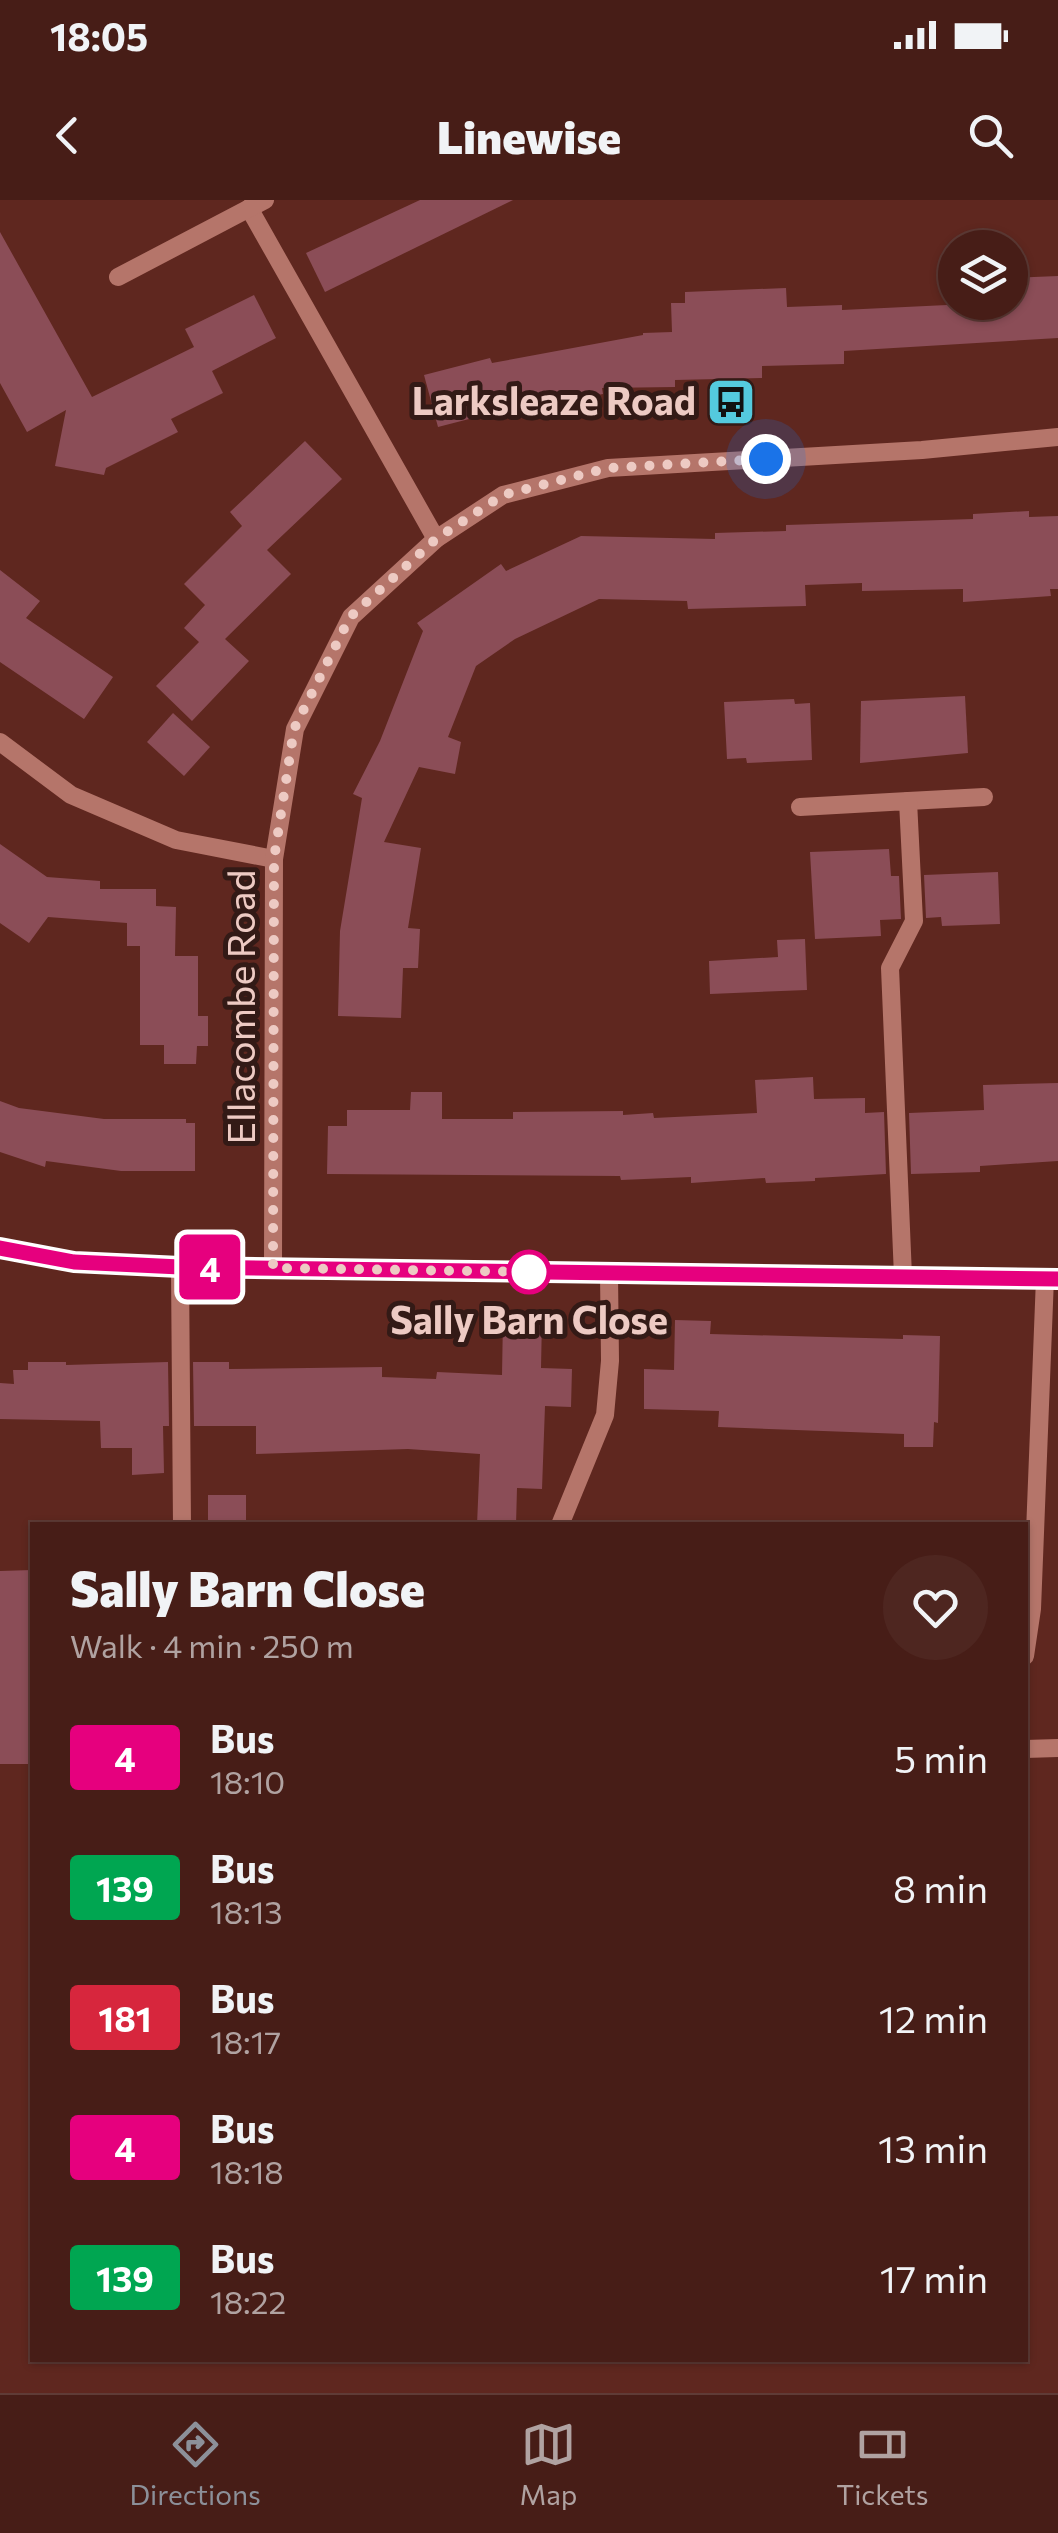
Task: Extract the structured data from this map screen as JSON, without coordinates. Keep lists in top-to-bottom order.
{
  "streets": {
    "street": ["Ellacombe Road"]
  },
  "places": {
    "bus stop": ["Larksleaze Road"],
    "other": ["Sally Barn Close"]
  },
  "lines": ["bus line 4"],
  "page": {
    "status": "18:05",
    "header": "Linewise",
    "on_map": "4",
    "heading": ["Sally Barn Close", "Walk · 4 min · 250 m"],
    "list": [
      {
        "mark": "4",
        "name": "Bus",
        "note": "18:10",
        "value": "5 min"
      },
      {
        "mark": "139",
        "name": "Bus",
        "note": "18:13",
        "value": "8 min"
      },
      {
        "mark": "181",
        "name": "Bus",
        "note": "18:17",
        "value": "12 min"
      },
      {
        "mark": "4",
        "name": "Bus",
        "note": "18:18",
        "value": "13 min"
      },
      {
        "mark": "139",
        "name": "Bus",
        "note": "18:22",
        "value": "17 min"
      }
    ],
    "tabs": ["Directions", "Map", "Tickets"]
  }
}
